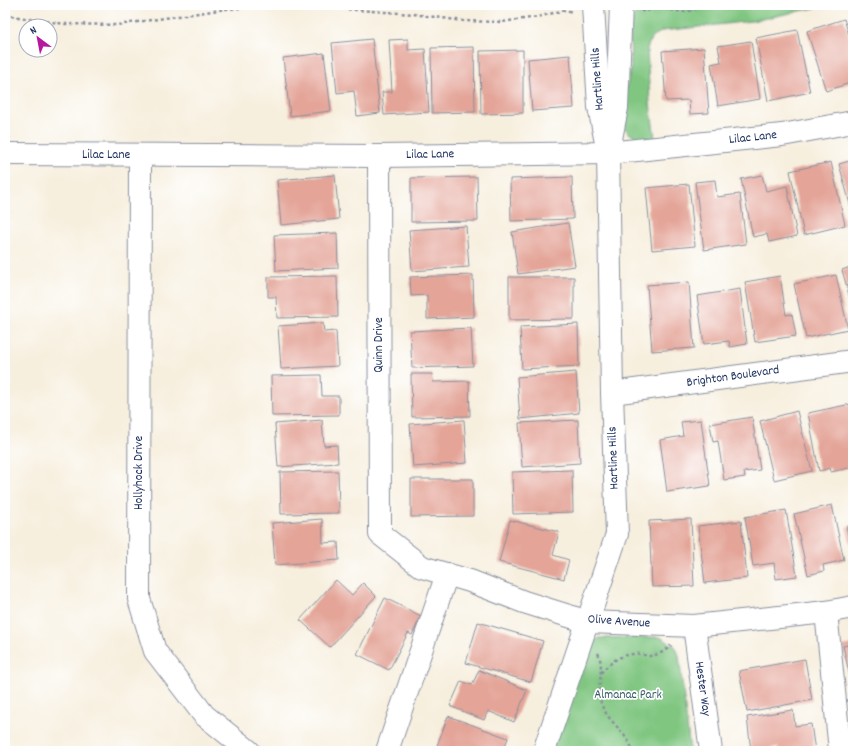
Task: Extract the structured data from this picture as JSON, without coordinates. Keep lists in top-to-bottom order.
{
  "streets": {
    "street": [
      "Hartline Hills",
      "Lilac Lane",
      "Quinn Drive",
      "Brighton Boulevard",
      "Hollyhock Drive",
      "Olive Avenue",
      "Hester Way"
    ]
  },
  "crossings": [
    ["Hartline Hills", "Lilac Lane"],
    ["Hartline Hills", "Brighton Boulevard"],
    ["Hartline Hills", "Olive Avenue"],
    ["Lilac Lane", "Quinn Drive"],
    ["Lilac Lane", "Hollyhock Drive"],
    ["Quinn Drive", "Olive Avenue"],
    ["Olive Avenue", "Hester Way"]
  ],
  "parks": ["Almanac Park"],
  "north": "top left"
}
